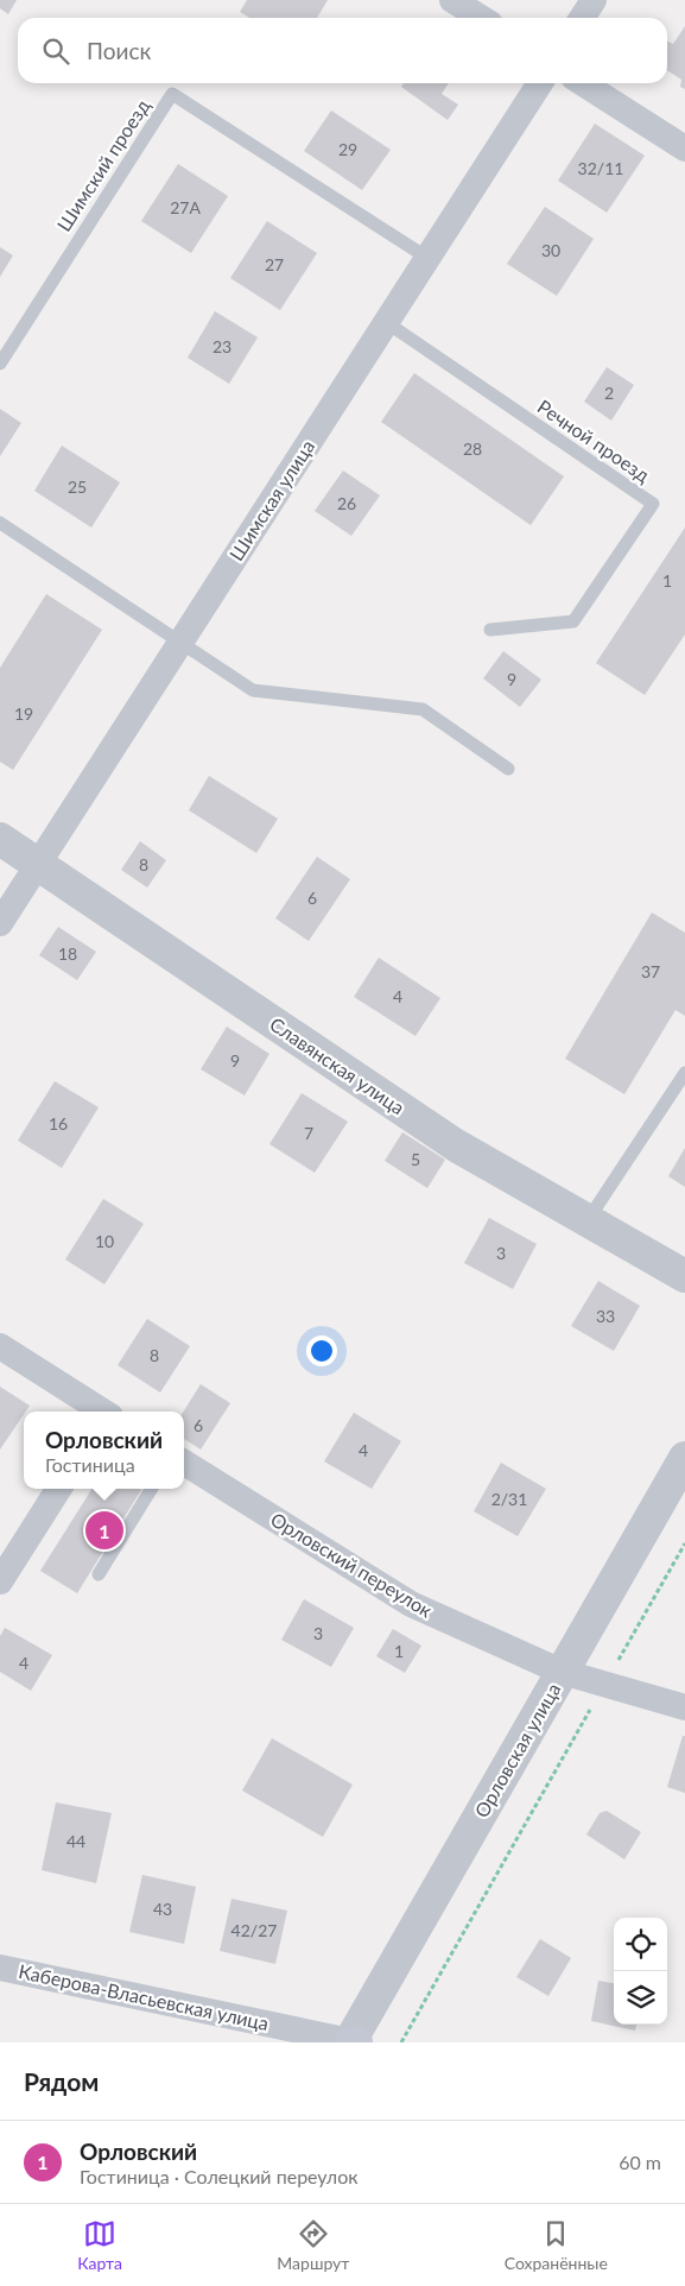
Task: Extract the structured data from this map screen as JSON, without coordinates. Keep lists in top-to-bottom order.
{
  "streets": {
    "street": [
      "Шимская улица",
      "Славянская улица",
      "Орловский переулок",
      "Орловская улица",
      "Каберова-Власьевская улица"
    ],
    "lane": ["Шимский проезд", "Речной проезд"]
  },
  "crossings": [
    ["Шимский проезд", "Шимская улица"],
    ["Речной проезд", "Шимская улица"],
    ["Шимская улица", "Славянская улица"],
    ["Орловский переулок", "Орловская улица"],
    ["Орловская улица", "Каберова-Власьевская улица"]
  ],
  "house_numbers": [
    "29",
    "32/11",
    "27А",
    "30",
    "27",
    "23",
    "2",
    "28",
    "25",
    "26",
    "1",
    "9",
    "19",
    "8",
    "6",
    "18",
    "37",
    "4",
    "9",
    "16",
    "7",
    "5",
    "10",
    "3",
    "33",
    "8",
    "6",
    "4",
    "2/31",
    "3",
    "1",
    "4",
    "44",
    "43",
    "42/27"
  ],
  "page": {
    "search": "Поиск",
    "popup": ["Орловский", "Гостиница"],
    "pins": "1",
    "heading": "Рядом",
    "list": [
      {
        "mark": "1",
        "name": "Орловский",
        "note": "Гостиница · Солецкий переулок",
        "value": "60 m"
      }
    ],
    "nav": ["Карта", "Маршрут", "Сохранённые"]
  }
}
